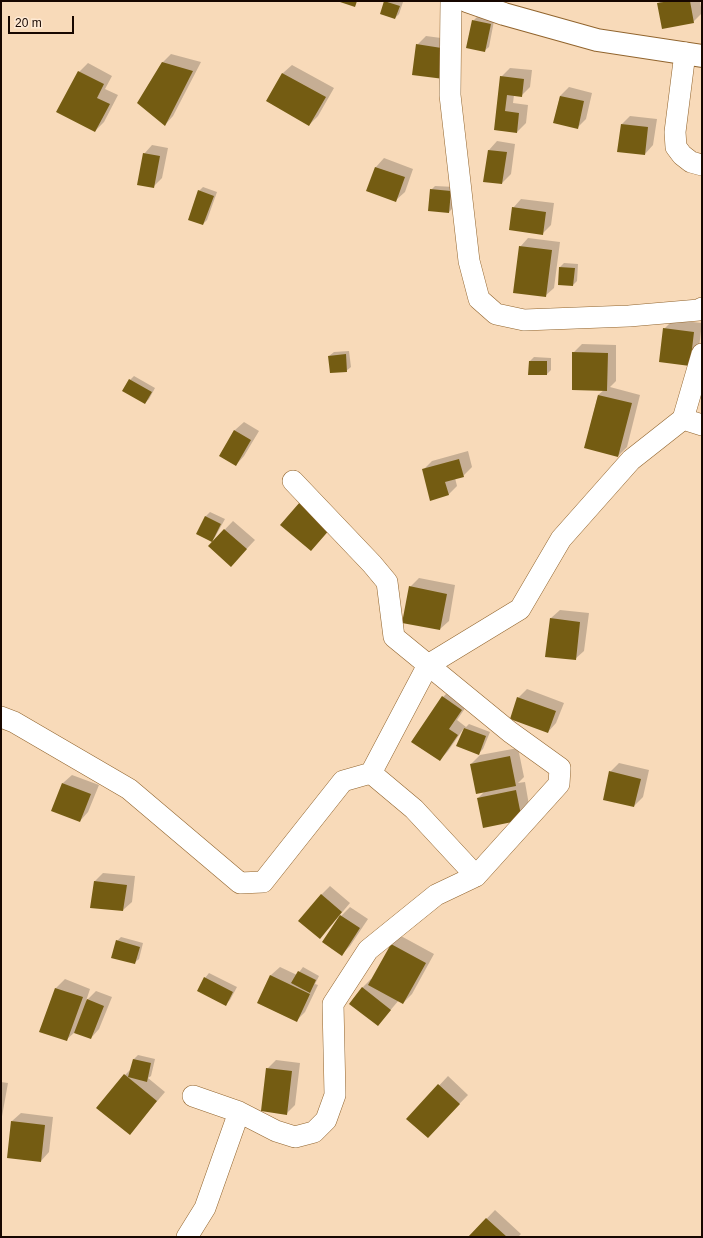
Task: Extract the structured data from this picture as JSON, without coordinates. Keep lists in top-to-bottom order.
{
  "scale_bar": "20 m"
}
